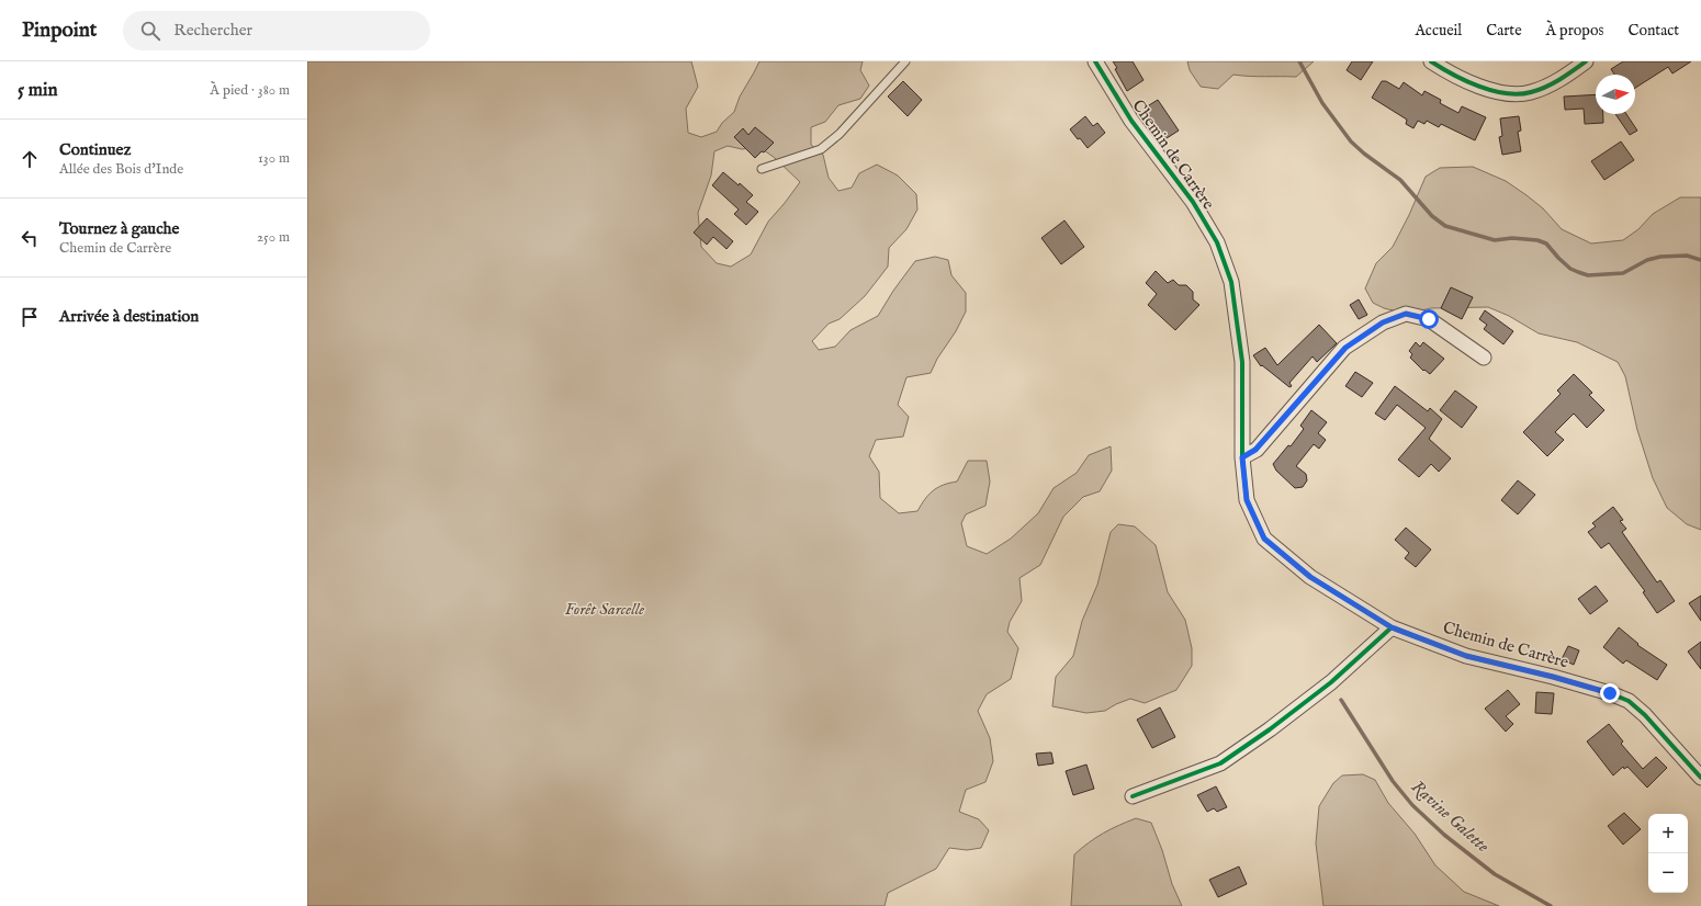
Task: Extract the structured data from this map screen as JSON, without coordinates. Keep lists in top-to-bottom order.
{
  "streets": {
    "street": ["Chemin de Carrère"]
  },
  "water": ["Ravine Galette"],
  "parks": ["Forêt Sarcelle"],
  "north": "right",
  "page": {
    "header": "Pinpoint",
    "search": "Rechercher",
    "nav": [
      "Accueil",
      "Carte",
      "À propos",
      "Contact"
    ],
    "heading": ["5 min", "À pied · 380 m"],
    "list": [
      ["Continuez", "Allée des Bois d'Inde", "130 m"],
      ["Tournez à gauche", "Chemin de Carrère", "250 m"],
      "Arrivée à destination"
    ],
    "map_buttons": ["+", "−"]
  }
}
